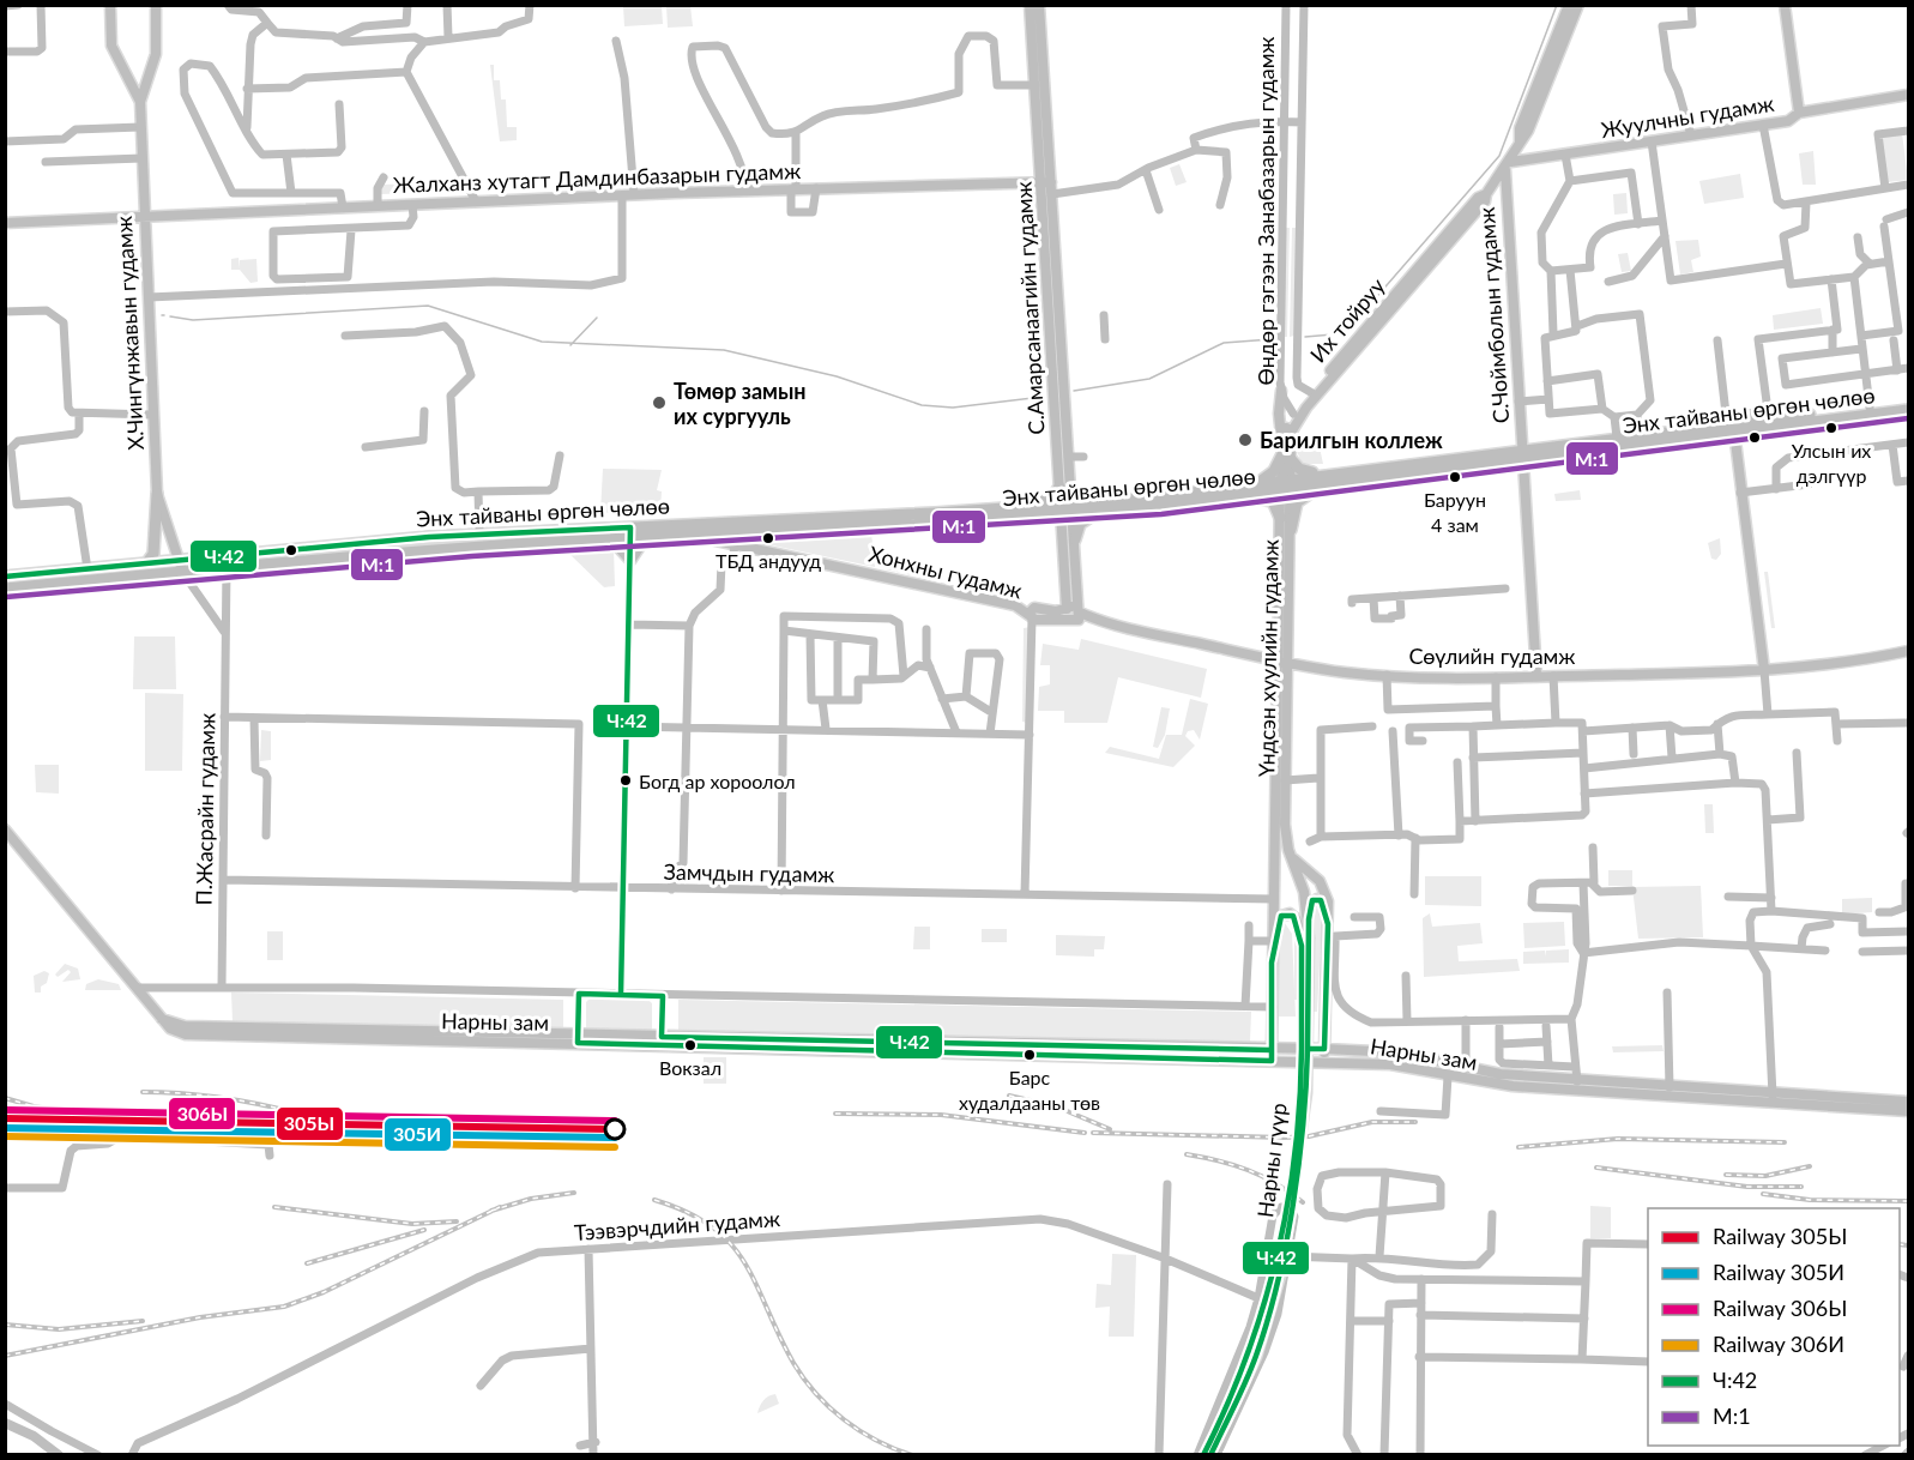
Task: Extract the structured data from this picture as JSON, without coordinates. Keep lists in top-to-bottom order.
{
  "streets": {
    "highway": ["Энх тайваны өргөн чөлөө"],
    "main road": [
      "Жуулчны гудамж",
      "Жалханз хутагт Дамдинбазарын гудамж",
      "С.Амарсанаагийн гудамж",
      "С.Чоймболын гудамж",
      "Их тойруу",
      "Х.Чингүнжавын гудамж",
      "Хонхны гудамж",
      "Сөүлийн гудамж",
      "Үндсэн хуулийн гудамж",
      "Нарны зам",
      "Нарны гүүр"
    ],
    "street": [
      "Өндөр гэгээн Занабазарын гудамж",
      "П.Жасрайн гудамж",
      "Замчдын гудамж",
      "Тээвэрчдийн гудамж"
    ]
  },
  "crossings": [
    ["Жуулчны гудамж", "С.Чоймболын гудамж"],
    ["Жуулчны гудамж", "Их тойруу"],
    ["Жалханз хутагт Дамдинбазарын гудамж", "С.Амарсанаагийн гудамж"],
    ["Жалханз хутагт Дамдинбазарын гудамж", "Х.Чингүнжавын гудамж"],
    ["Өндөр гэгээн Занабазарын гудамж", "Их тойруу"],
    ["С.Амарсанаагийн гудамж", "Энх тайваны өргөн чөлөө"],
    ["С.Амарсанаагийн гудамж", "Сөүлийн гудамж"],
    ["С.Чоймболын гудамж", "Их тойруу"],
    ["С.Чоймболын гудамж", "Энх тайваны өргөн чөлөө"],
    ["С.Чоймболын гудамж", "Сөүлийн гудамж"],
    ["Их тойруу", "Энх тайваны өргөн чөлөө"],
    ["Их тойруу", "Үндсэн хуулийн гудамж"],
    ["Х.Чингүнжавын гудамж", "Энх тайваны өргөн чөлөө"],
    ["Энх тайваны өргөн чөлөө", "Хонхны гудамж"],
    ["Энх тайваны өргөн чөлөө", "Үндсэн хуулийн гудамж"],
    ["Энх тайваны өргөн чөлөө", "П.Жасрайн гудамж"],
    ["Хонхны гудамж", "Сөүлийн гудамж"],
    ["Сөүлийн гудамж", "Үндсэн хуулийн гудамж"],
    ["Үндсэн хуулийн гудамж", "Нарны гүүр"],
    ["П.Жасрайн гудамж", "Замчдын гудамж"]
  ],
  "places": [
    "Төмөр замын их сургууль",
    "Улсын их дэлгүүр",
    "Барилгын коллеж",
    "Баруун 4 зам",
    "ТБД андууд",
    "Богд ар хороолол",
    "Вокзал",
    "Барс худалдааны төв"
  ],
  "lines": [
    "transit line М:1",
    "transit line Ч:42",
    "rail line 306Ы",
    "rail line 305Ы",
    "rail line 305И",
    "rail line 306И"
  ],
  "legend": [
    "Railway 305Ы",
    "Railway 305И",
    "Railway 306Ы",
    "Railway 306И",
    "Ч:42",
    "М:1"
  ]
}
